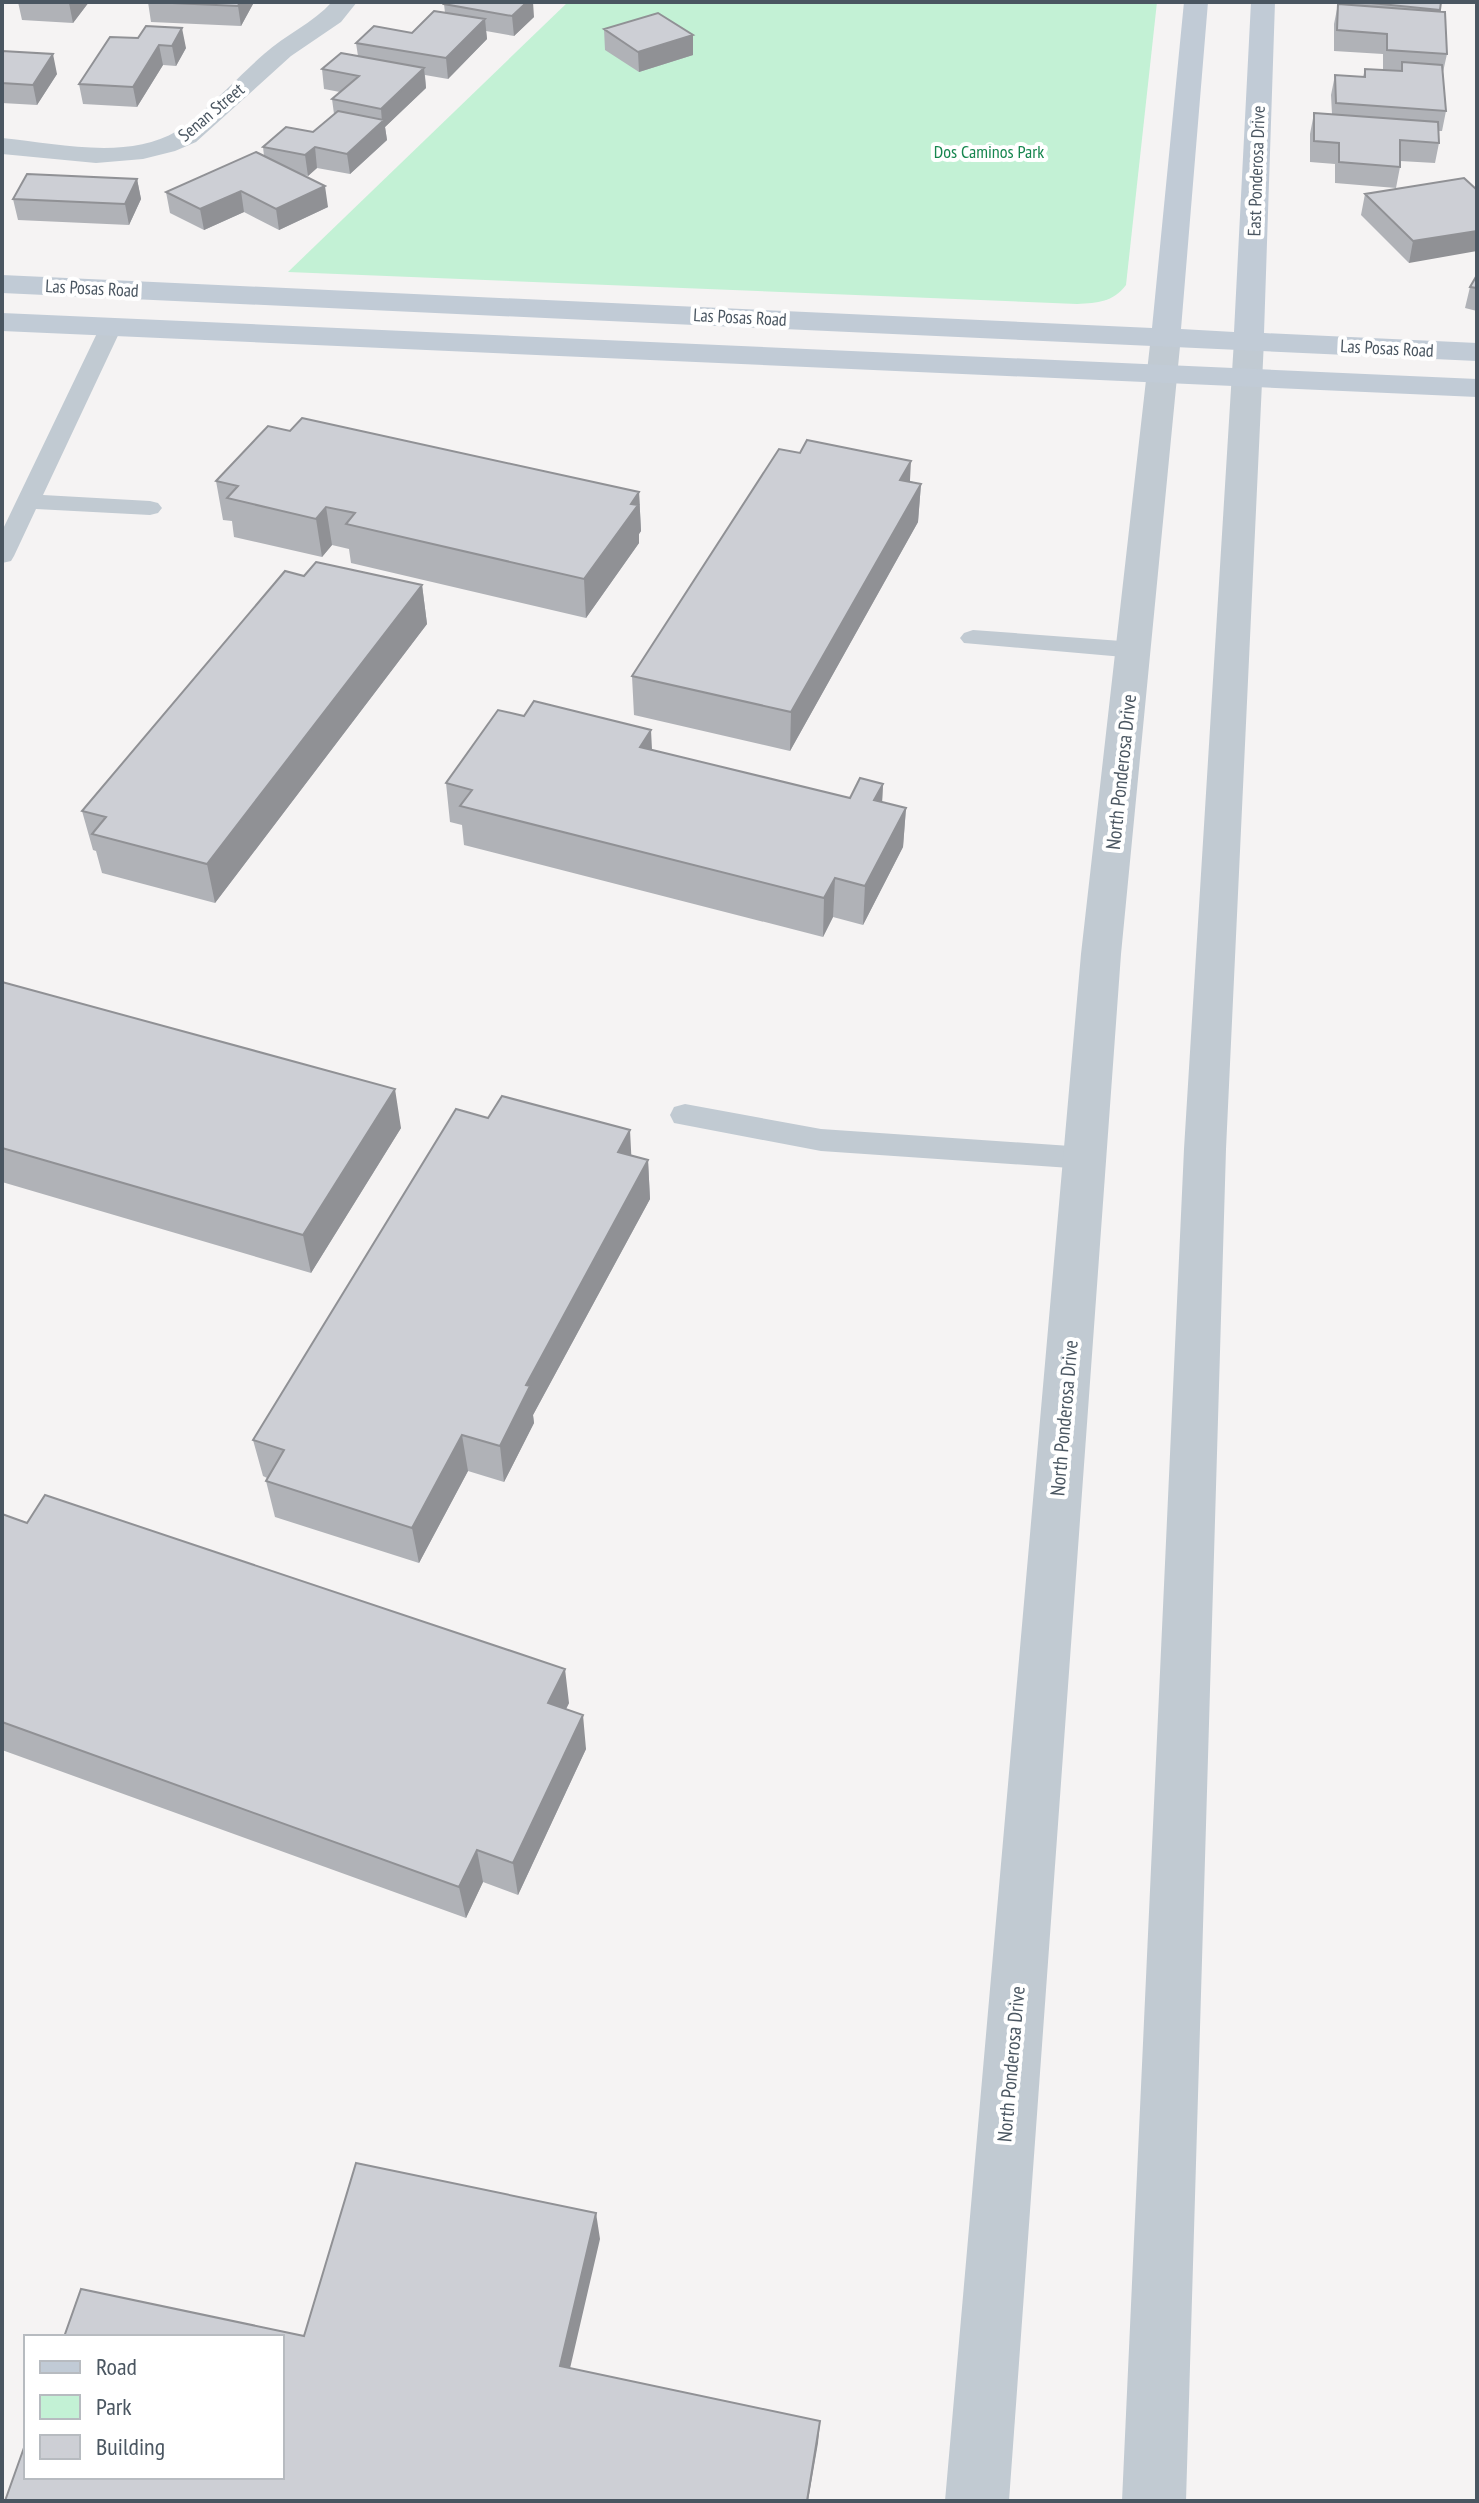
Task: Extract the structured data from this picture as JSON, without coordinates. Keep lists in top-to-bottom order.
{
  "streets": {
    "main road": ["East Ponderosa Drive", "Las Posas Road"],
    "street": ["Senan Street", "North Ponderosa Drive"]
  },
  "crossings": [
    ["East Ponderosa Drive", "Las Posas Road"],
    ["Las Posas Road", "North Ponderosa Drive"]
  ],
  "parks": ["Dos Caminos Park"],
  "legend": ["Road", "Park", "Building"]
}
